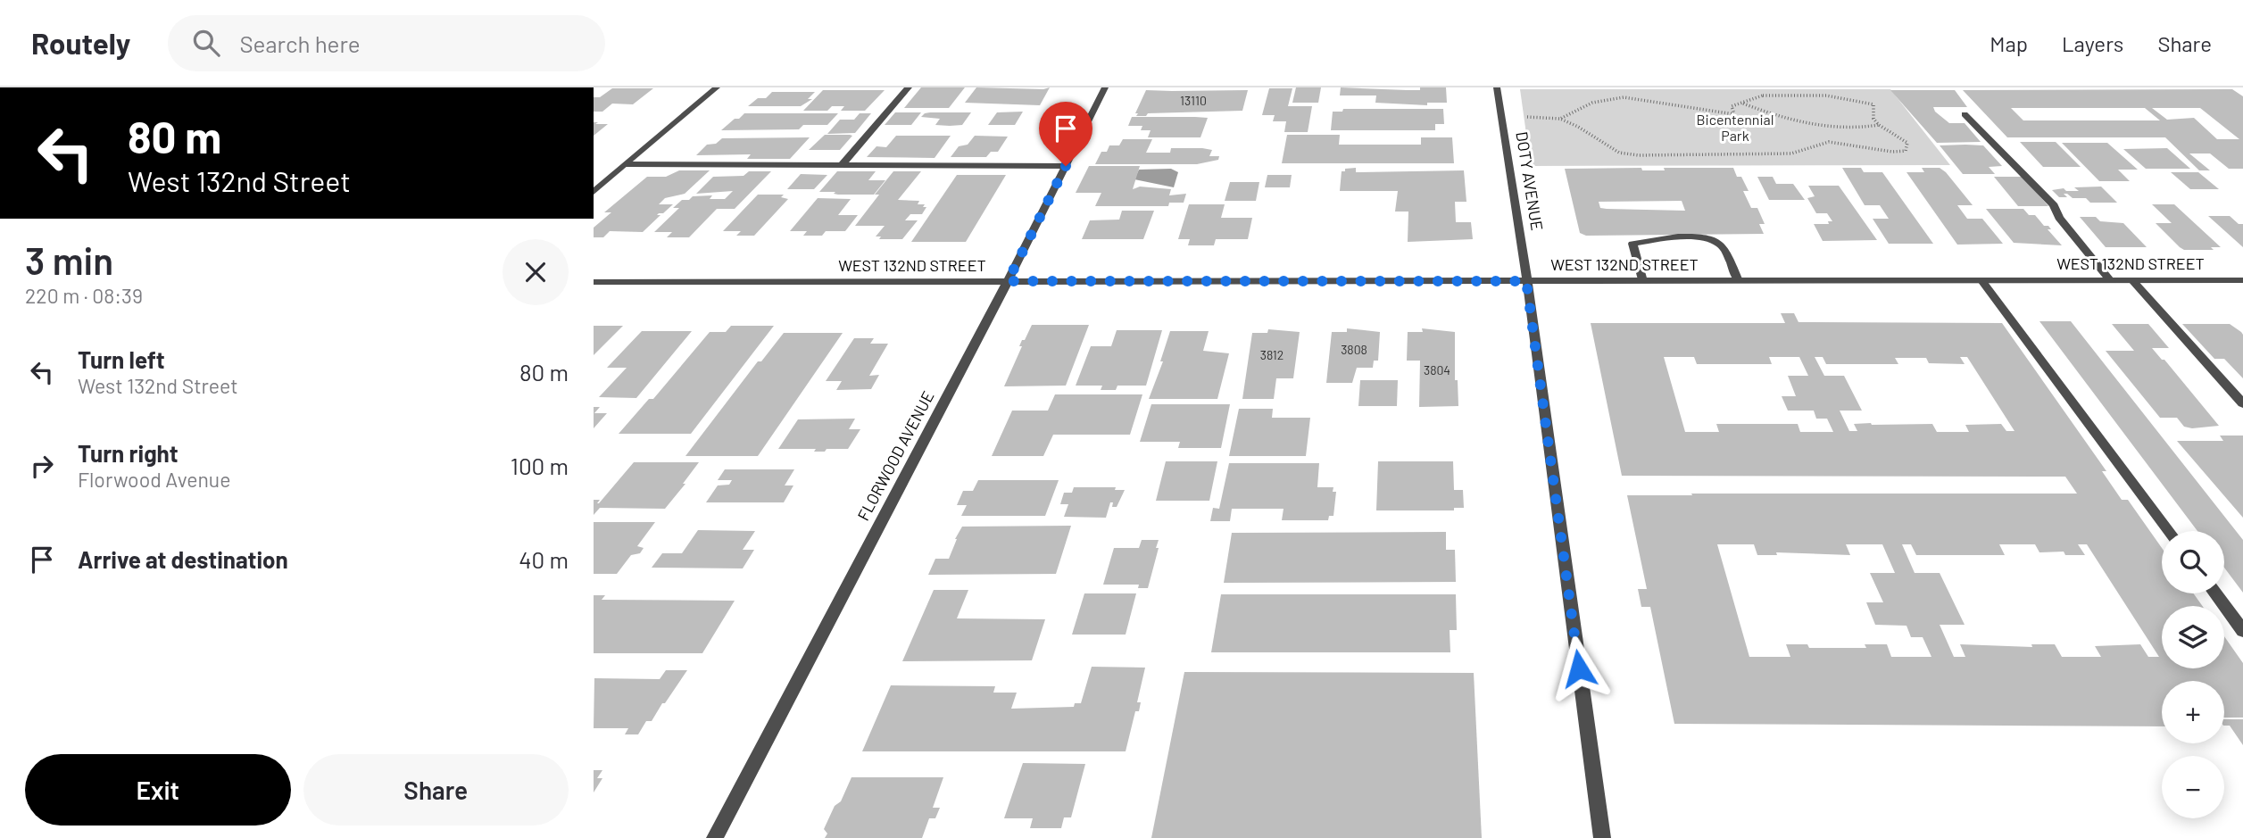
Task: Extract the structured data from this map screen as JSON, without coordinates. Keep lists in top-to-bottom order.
{
  "streets": {
    "street": ["DOTY AVENUE", "WEST 132ND STREET", "FLORWOOD AVENUE"]
  },
  "crossings": [
    ["DOTY AVENUE", "WEST 132ND STREET"],
    ["WEST 132ND STREET", "FLORWOOD AVENUE"]
  ],
  "parks": ["Bicentennial Park"],
  "house_numbers": [
    "13110",
    "3808",
    "3812",
    "3804"
  ],
  "page": {
    "header": "Routely",
    "search": "Search here",
    "nav": ["Map", "Layers", "Share"],
    "turn": ["80 m", "West 132nd Street"],
    "heading": ["3 min", "220 m · 08:39"],
    "list": [
      {
        "name": "Turn left",
        "note": "West 132nd Street",
        "value": "80 m"
      },
      {
        "name": "Turn right",
        "note": "Florwood Avenue",
        "value": "100 m"
      },
      {
        "name": "Arrive at destination",
        "value": "40 m"
      }
    ],
    "map_buttons": ["+", "−"],
    "buttons": ["Exit", "Share"]
  }
}
